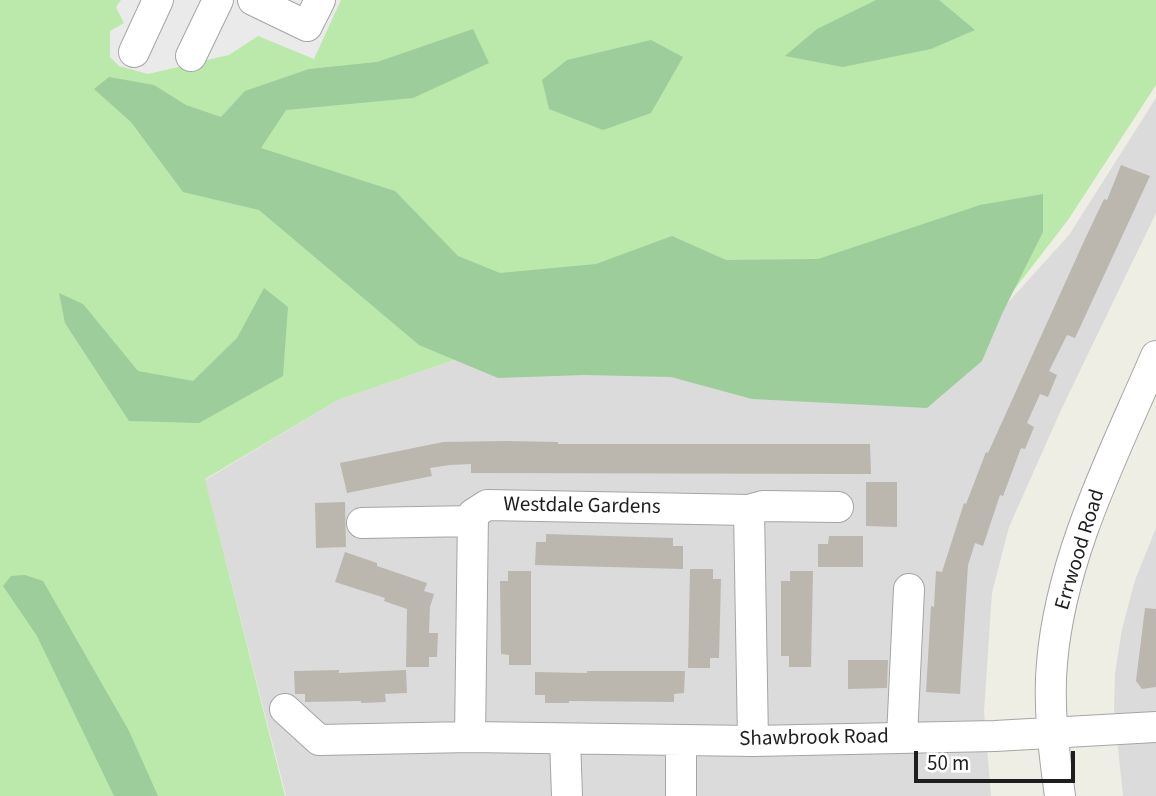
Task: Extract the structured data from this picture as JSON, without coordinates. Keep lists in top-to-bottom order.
{
  "streets": {
    "street": ["Westdale Gardens", "Errwood Road", "Shawbrook Road"]
  },
  "crossings": [
    ["Westdale Gardens", "Shawbrook Road"],
    ["Errwood Road", "Shawbrook Road"]
  ],
  "scale_bar": "50 m"
}
